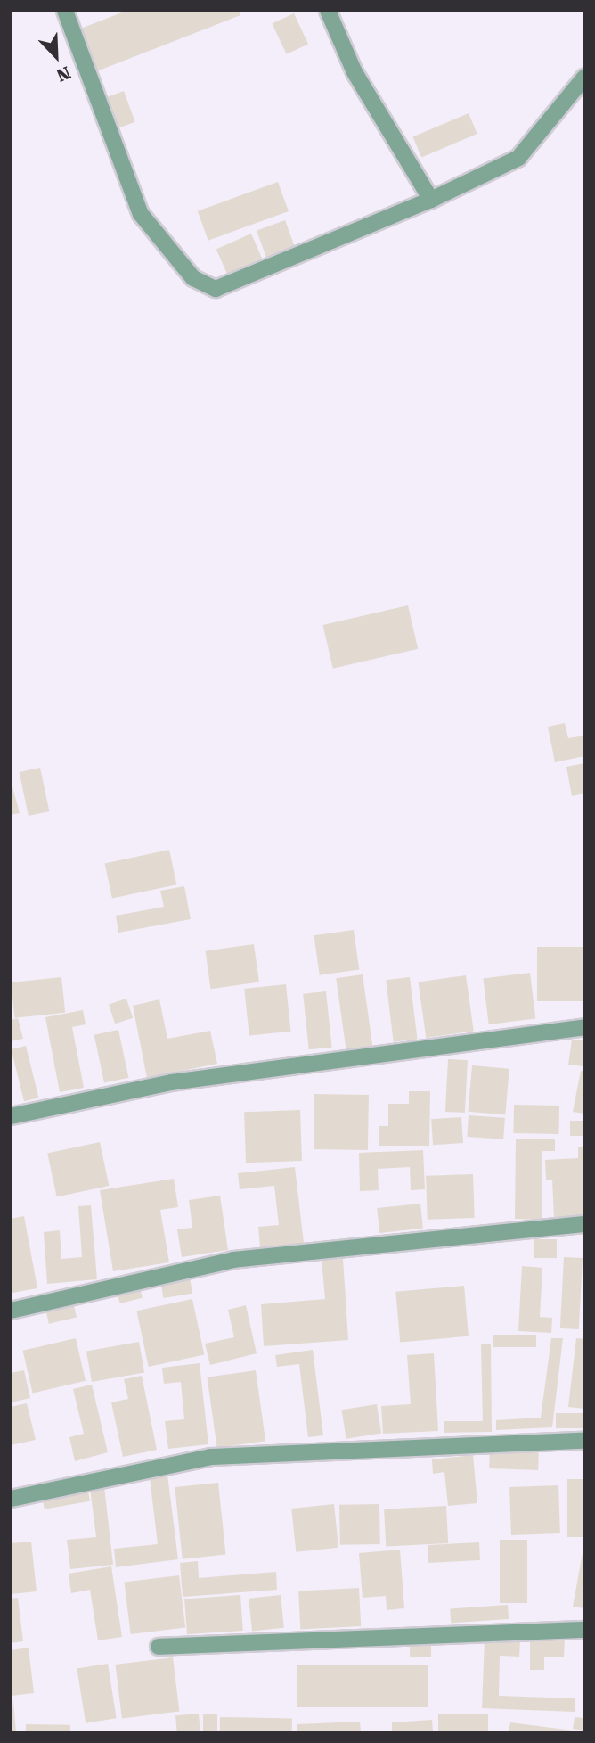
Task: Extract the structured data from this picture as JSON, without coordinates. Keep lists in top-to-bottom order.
{
  "north": "bottom right"
}
